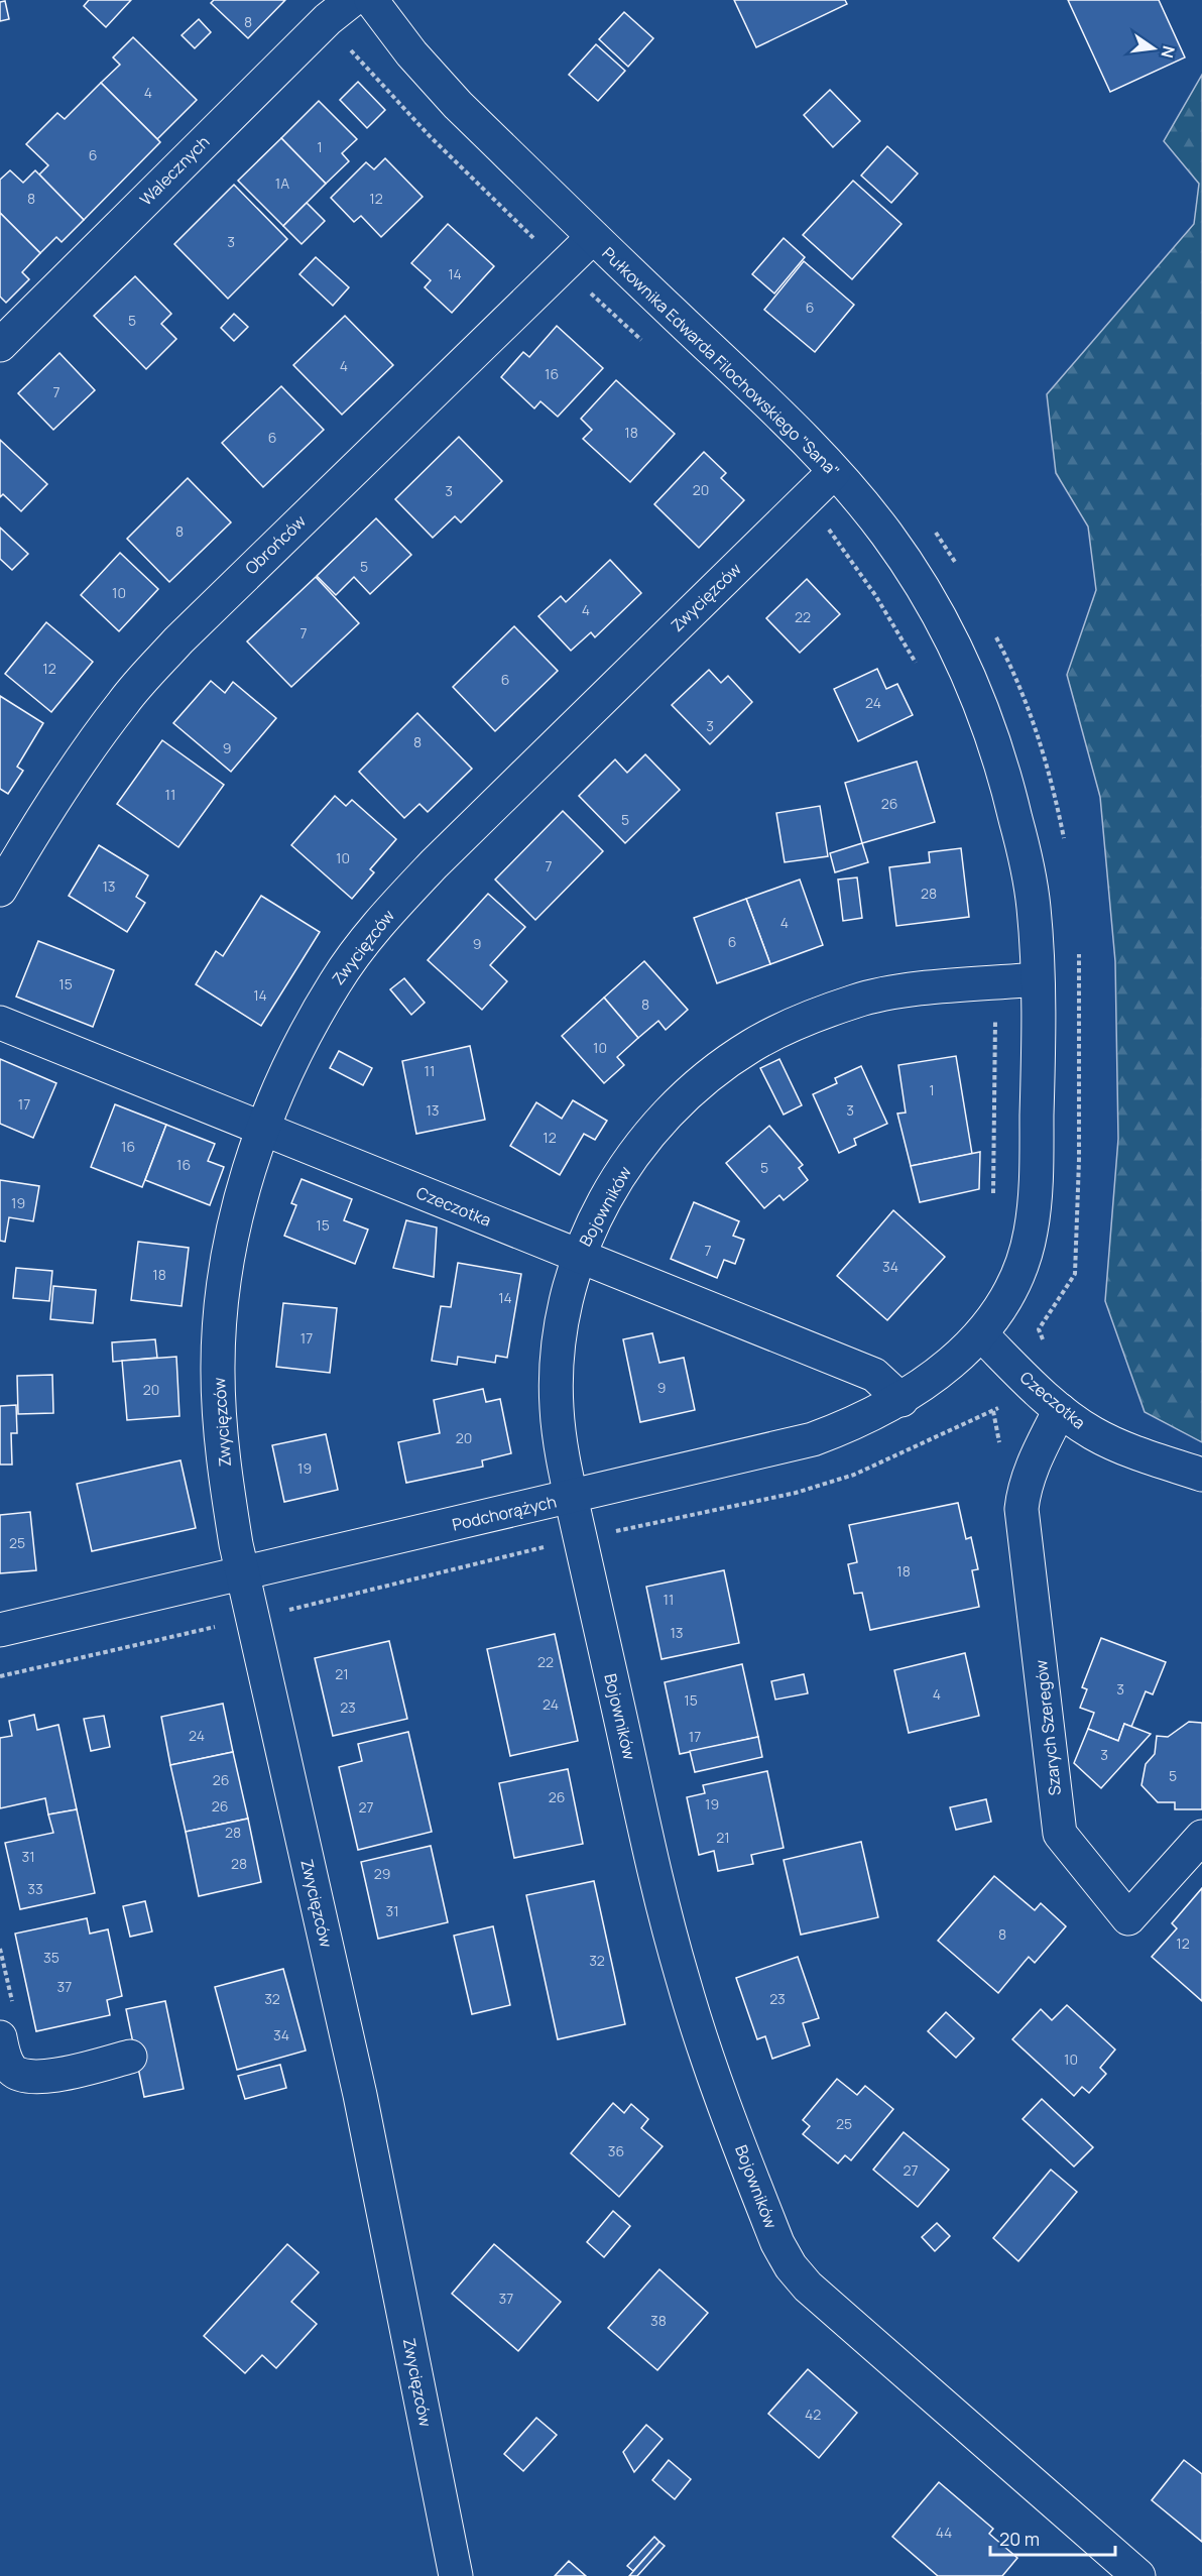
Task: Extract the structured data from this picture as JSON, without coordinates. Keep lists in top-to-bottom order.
{
  "streets": {
    "street": [
      "Walecznych",
      "Pułkownika Edwarda Filochowskiego \"Sana\"",
      "Obrońców",
      "Zwycięzców",
      "Czeczotka",
      "Bojowników",
      "Podchorążych",
      "Szarych Szeregów"
    ]
  },
  "crossings": [
    ["Pułkownika Edwarda Filochowskiego \"Sana\"", "Obrońców"],
    ["Pułkownika Edwarda Filochowskiego \"Sana\"", "Zwycięzców"],
    ["Pułkownika Edwarda Filochowskiego \"Sana\"", "Czeczotka"],
    ["Pułkownika Edwarda Filochowskiego \"Sana\"", "Bojowników"],
    ["Pułkownika Edwarda Filochowskiego \"Sana\"", "Podchorążych"],
    ["Zwycięzców", "Czeczotka"],
    ["Zwycięzców", "Podchorążych"],
    ["Czeczotka", "Bojowników"],
    ["Czeczotka", "Podchorążych"],
    ["Czeczotka", "Szarych Szeregów"],
    ["Bojowników", "Podchorążych"]
  ],
  "house_numbers": [
    "8",
    "4",
    "1",
    "6",
    "1A",
    "8",
    "12",
    "3",
    "14",
    "6",
    "5",
    "4",
    "16",
    "7",
    "18",
    "6",
    "20",
    "3",
    "8",
    "5",
    "10",
    "4",
    "22",
    "7",
    "12",
    "6",
    "24",
    "3",
    "8",
    "9",
    "11",
    "26",
    "5",
    "10",
    "7",
    "13",
    "28",
    "4",
    "6",
    "9",
    "15",
    "14",
    "8",
    "10",
    "11",
    "1",
    "17",
    "13",
    "3",
    "12",
    "16",
    "16",
    "5",
    "19",
    "15",
    "7",
    "34",
    "18",
    "14",
    "17",
    "9",
    "20",
    "20",
    "19",
    "25",
    "18",
    "11",
    "13",
    "22",
    "21",
    "3",
    "4",
    "15",
    "24",
    "23",
    "24",
    "17",
    "3",
    "5",
    "26",
    "26",
    "19",
    "26",
    "27",
    "28",
    "21",
    "31",
    "28",
    "29",
    "33",
    "31",
    "8",
    "12",
    "35",
    "32",
    "37",
    "32",
    "23",
    "34",
    "10",
    "25",
    "36",
    "27",
    "37",
    "38",
    "42",
    "44"
  ],
  "scale_bar": "20 m",
  "north": "right"
}
